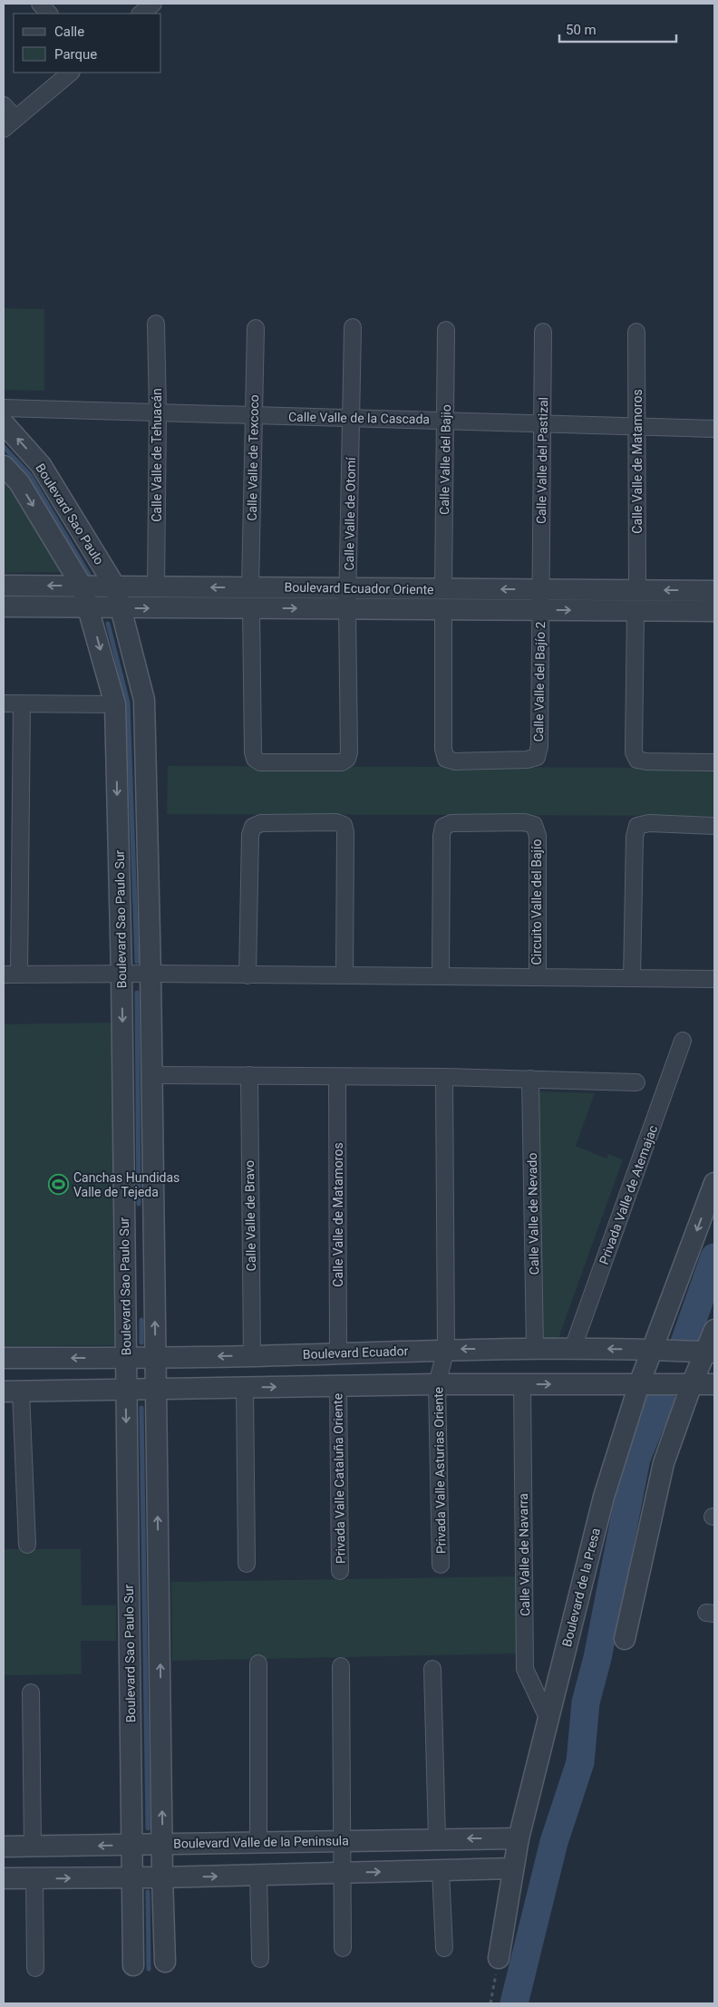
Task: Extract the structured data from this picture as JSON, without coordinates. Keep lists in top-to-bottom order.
{
  "streets": {
    "street": [
      "Calle Valle de la Cascada",
      "Calle Valle de Tehuacán",
      "Calle Valle de Texcoco",
      "Calle Valle del Bajio",
      "Calle Valle del Pastizal",
      "Calle Valle de Matamoros",
      "Boulevard Sao Paulo",
      "Calle Valle de Otomí",
      "Boulevard Ecuador Oriente",
      "Calle Valle del Bajío 2",
      "Circuito Valle del Bajío",
      "Boulevard Sao Paulo Sur",
      "Privada Valle de Atemajac",
      "Calle Valle de Nevado",
      "Calle Valle de Bravo",
      "Boulevard Ecuador",
      "Privada Valle Asturias Oriente",
      "Privada Valle Cataluña Oriente",
      "Calle Valle de Navarra",
      "Boulevard de la Presa",
      "Boulevard Valle de la Peninsula"
    ]
  },
  "crossings": [
    ["Calle Valle de la Cascada", "Calle Valle de Tehuacán"],
    ["Calle Valle de la Cascada", "Calle Valle de Texcoco"],
    ["Calle Valle de la Cascada", "Calle Valle del Bajio"],
    ["Calle Valle de la Cascada", "Calle Valle del Pastizal"],
    ["Calle Valle de la Cascada", "Calle Valle de Matamoros"],
    ["Calle Valle de la Cascada", "Calle Valle de Otomí"],
    ["Calle Valle de Tehuacán", "Boulevard Ecuador Oriente"],
    ["Calle Valle de Texcoco", "Boulevard Ecuador Oriente"],
    ["Calle Valle del Bajio", "Boulevard Ecuador Oriente"],
    ["Calle Valle del Pastizal", "Boulevard Ecuador Oriente"],
    ["Calle Valle del Pastizal", "Calle Valle del Bajío 2"],
    ["Calle Valle de Matamoros", "Boulevard Ecuador Oriente"],
    ["Calle Valle de Matamoros", "Boulevard Ecuador"],
    ["Boulevard Sao Paulo", "Boulevard Ecuador Oriente"],
    ["Boulevard Sao Paulo", "Boulevard Sao Paulo Sur"],
    ["Calle Valle de Otomí", "Boulevard Ecuador Oriente"],
    ["Boulevard Ecuador Oriente", "Calle Valle del Bajío 2"],
    ["Boulevard Ecuador Oriente", "Boulevard Sao Paulo Sur"],
    ["Boulevard Sao Paulo Sur", "Boulevard Ecuador"],
    ["Boulevard Sao Paulo Sur", "Boulevard Valle de la Peninsula"],
    ["Privada Valle de Atemajac", "Boulevard Ecuador"],
    ["Calle Valle de Nevado", "Boulevard Ecuador"],
    ["Calle Valle de Bravo", "Boulevard Ecuador"],
    ["Boulevard Ecuador", "Privada Valle Asturias Oriente"],
    ["Boulevard Ecuador", "Boulevard de la Presa"],
    ["Calle Valle de Navarra", "Boulevard de la Presa"],
    ["Boulevard de la Presa", "Boulevard Valle de la Peninsula"]
  ],
  "places": {
    "sports": ["Canchas Hundidas Valle de Tejeda"]
  },
  "legend": ["Calle", "Parque"],
  "scale_bar": "50 m"
}
